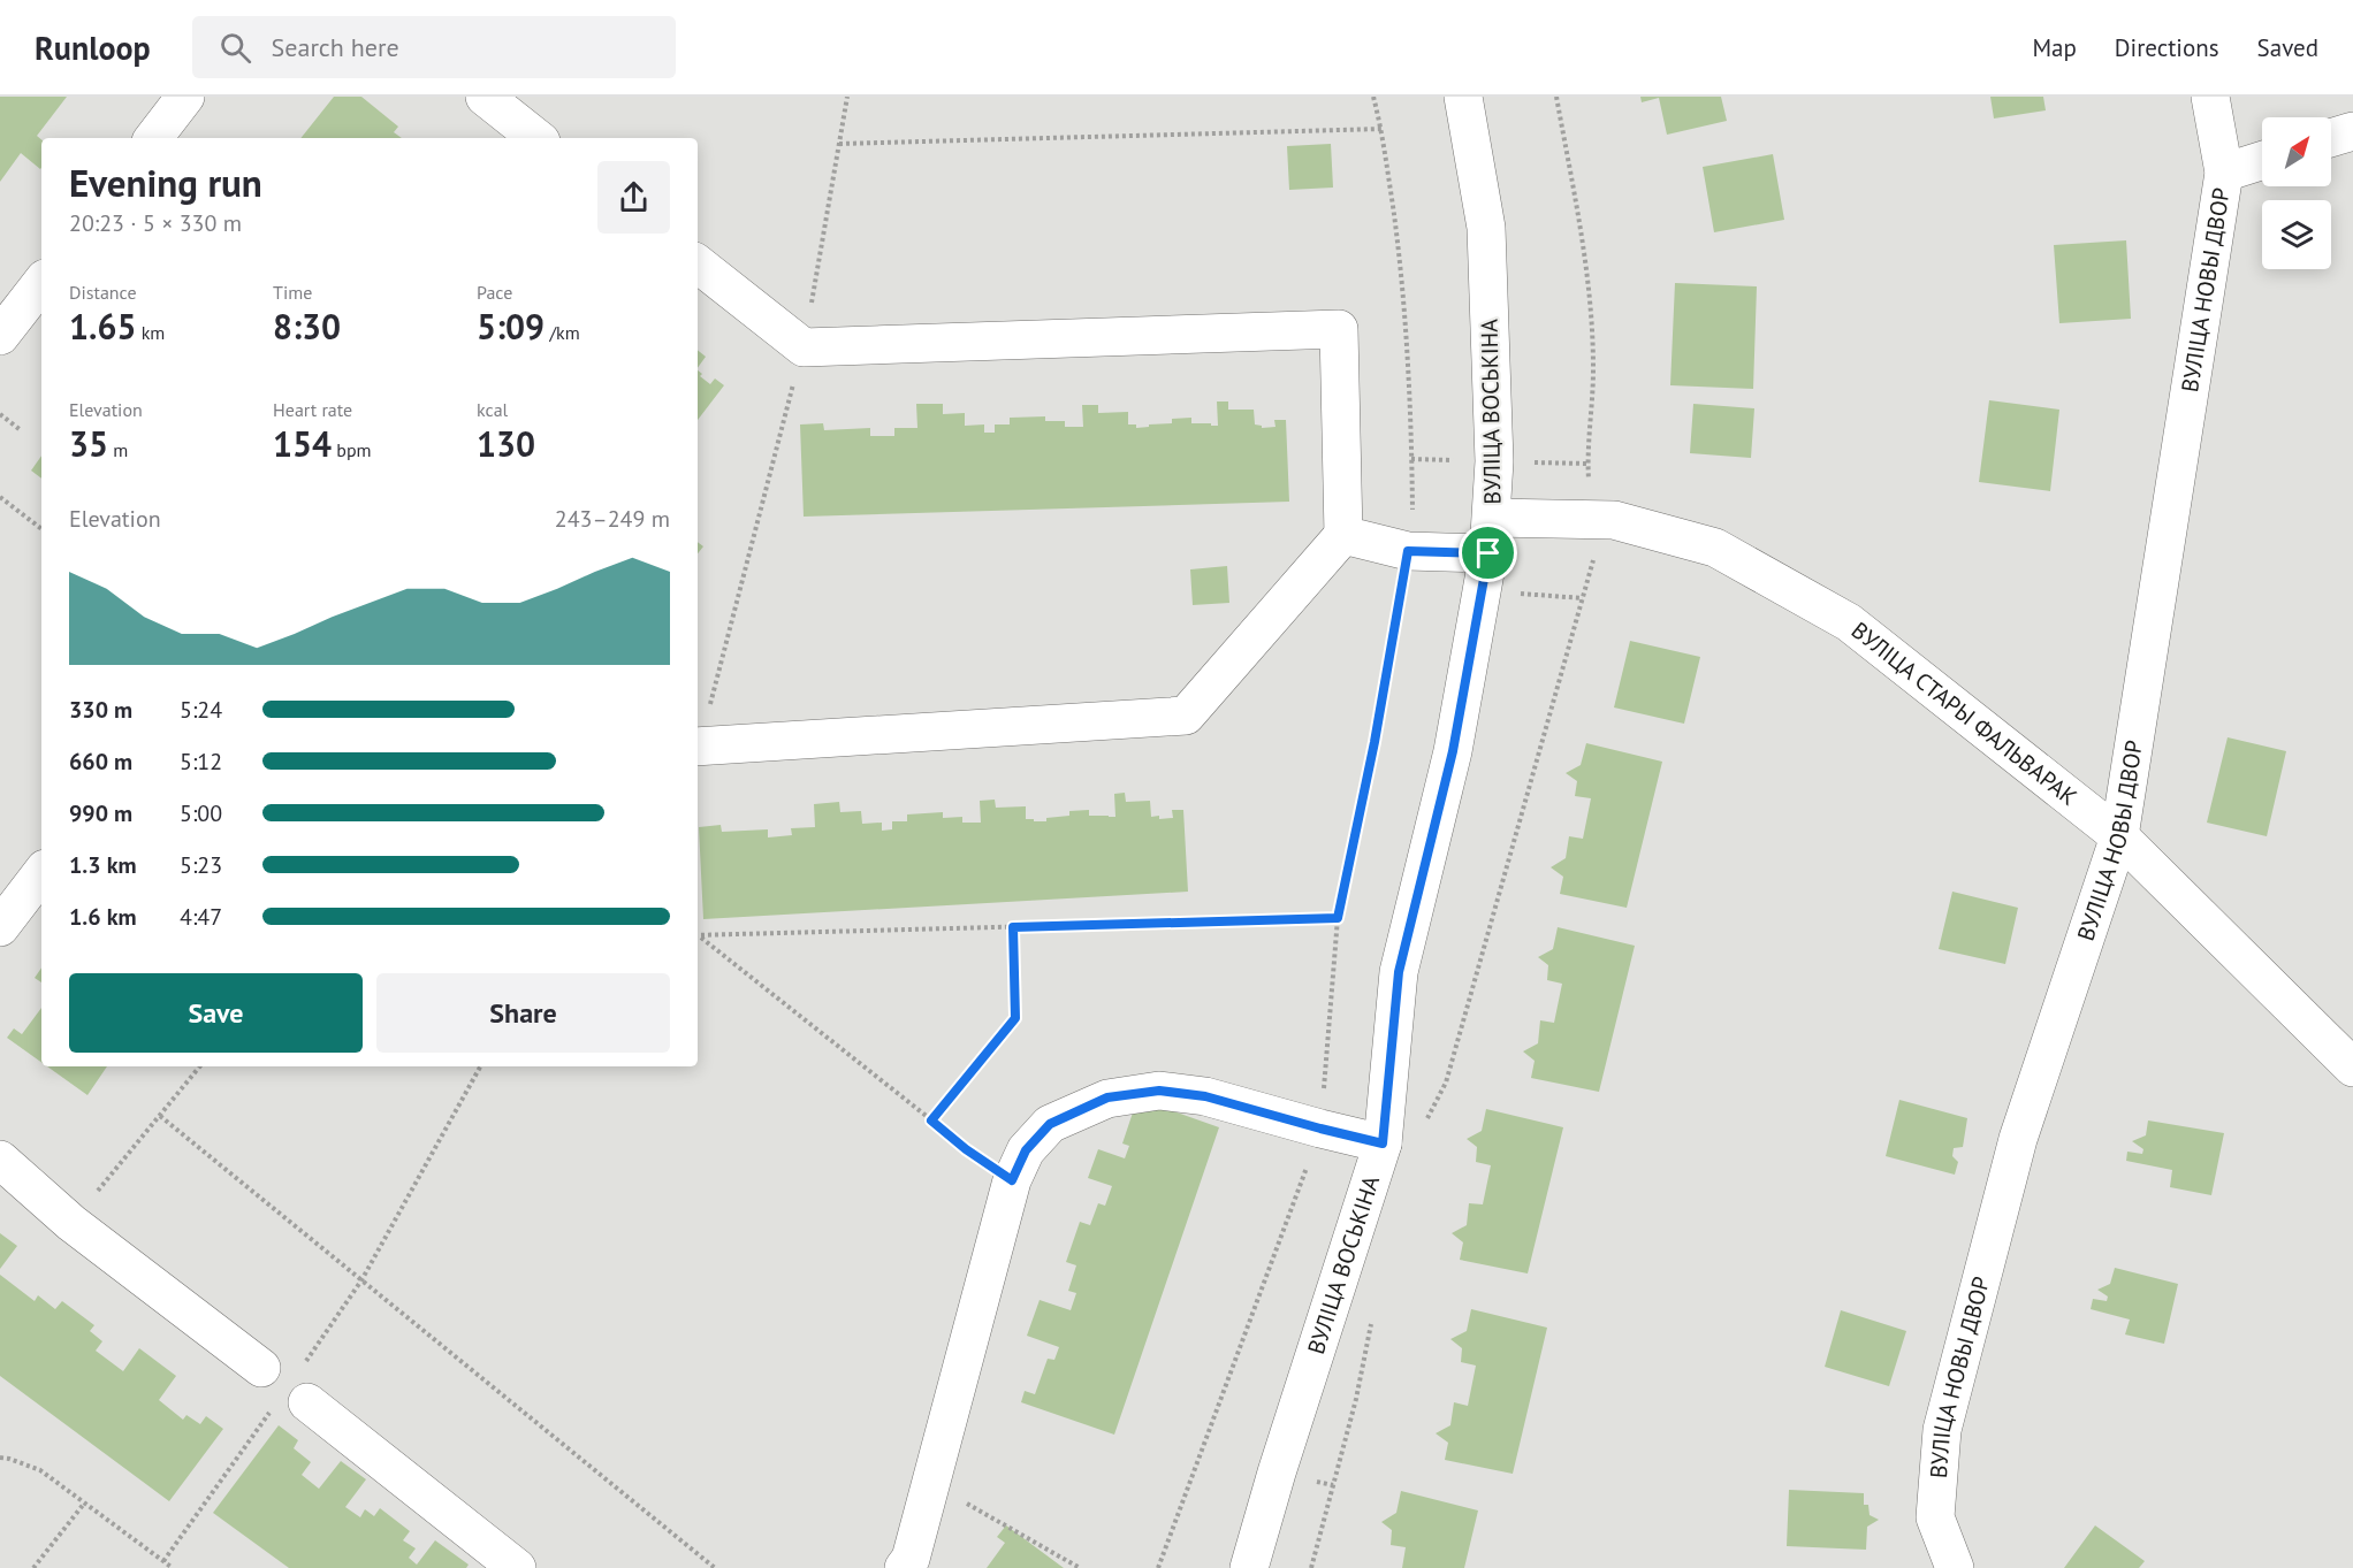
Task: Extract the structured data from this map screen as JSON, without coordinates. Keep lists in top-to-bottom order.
{
  "streets": {
    "street": ["ВУЛІЦА НОВЫ ДВОР", "ВУЛІЦА ВОСЬКІНА", "ВУЛІЦА СТАРЫ ФАЛЬВАРАК"]
  },
  "crossings": [
    ["ВУЛІЦА НОВЫ ДВОР", "ВУЛІЦА СТАРЫ ФАЛЬВАРАК"],
    ["ВУЛІЦА ВОСЬКІНА", "ВУЛІЦА СТАРЫ ФАЛЬВАРАК"]
  ],
  "north": "top right",
  "page": {
    "header": "Runloop",
    "search": "Search here",
    "nav": ["Map", "Directions", "Saved"],
    "heading": ["Evening run", "20:23 · 5 × 330 m"],
    "stats": [
      ["Distance", "1.65 km"],
      ["Time", "8:30"],
      ["Pace", "5:09 /km"],
      ["Elevation", "35 m"],
      ["Heart rate", "154 bpm"],
      ["kcal", "130"]
    ],
    "chart": ["Elevation", "243–249 m"],
    "list": [
      {
        "name": "330 m",
        "note": "5:24"
      },
      {
        "name": "660 m",
        "note": "5:12"
      },
      {
        "name": "990 m",
        "note": "5:00"
      },
      {
        "name": "1.3 km",
        "note": "5:23"
      },
      {
        "name": "1.6 km",
        "note": "4:47"
      }
    ],
    "buttons": ["Save", "Share"]
  }
}
